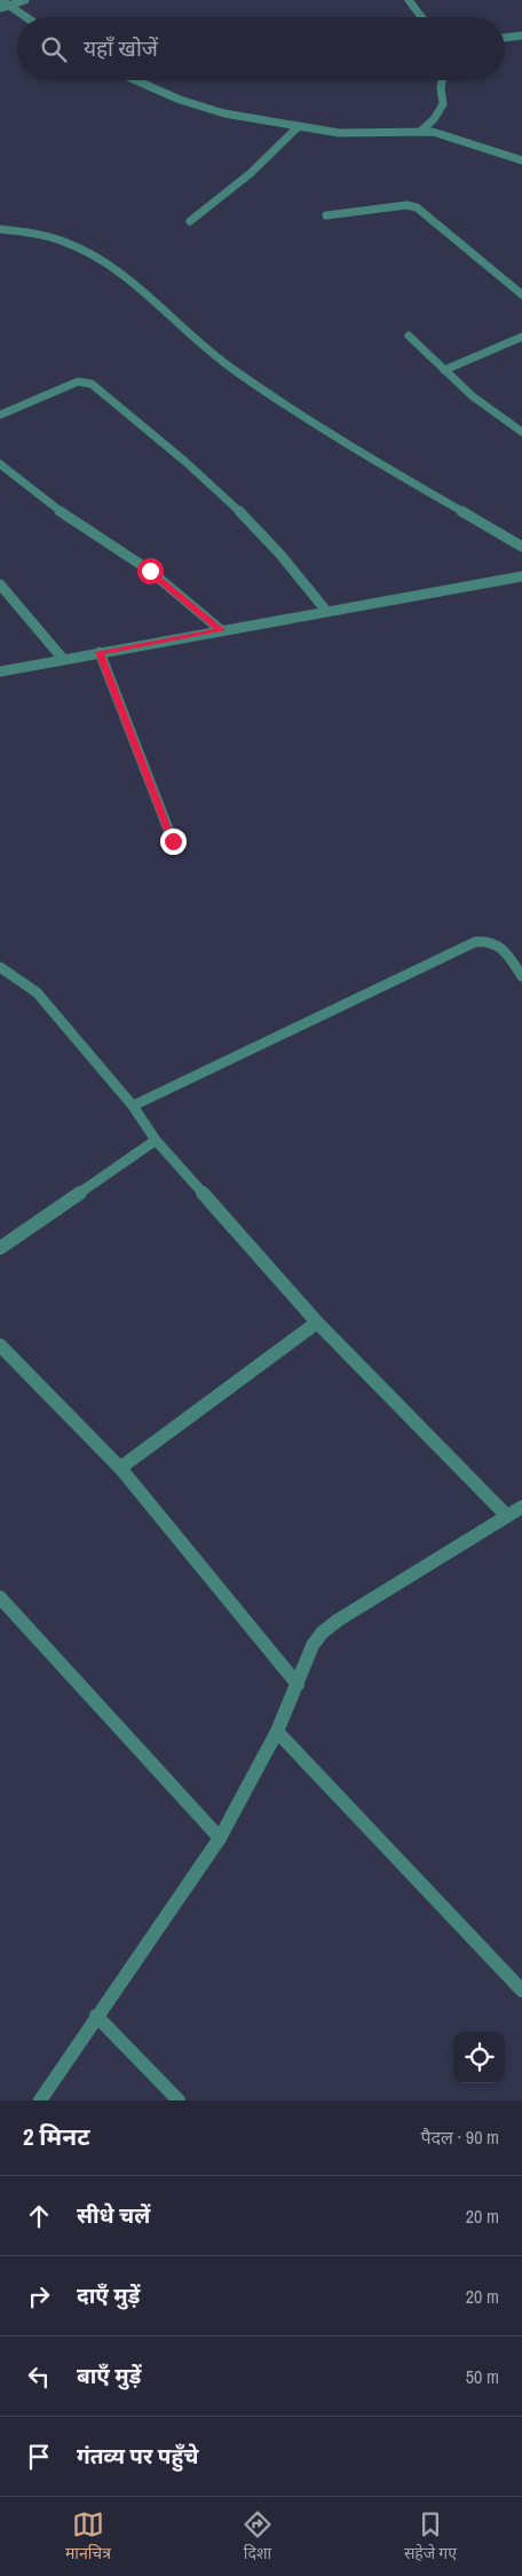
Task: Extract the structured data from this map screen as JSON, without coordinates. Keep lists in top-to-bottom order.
{
  "page": {
    "search": "यहाँ खोजें",
    "heading": ["2 मिनट", "पैदल · 90 m"],
    "list": [
      ["सीधे चलें", "20 m"],
      ["दाएँ मुड़ें", "20 m"],
      ["बाएँ मुड़ें", "50 m"],
      "गंतव्य पर पहुँचे"
    ],
    "nav": ["मानचित्र", "दिशा", "सहेजे गए"]
  }
}
